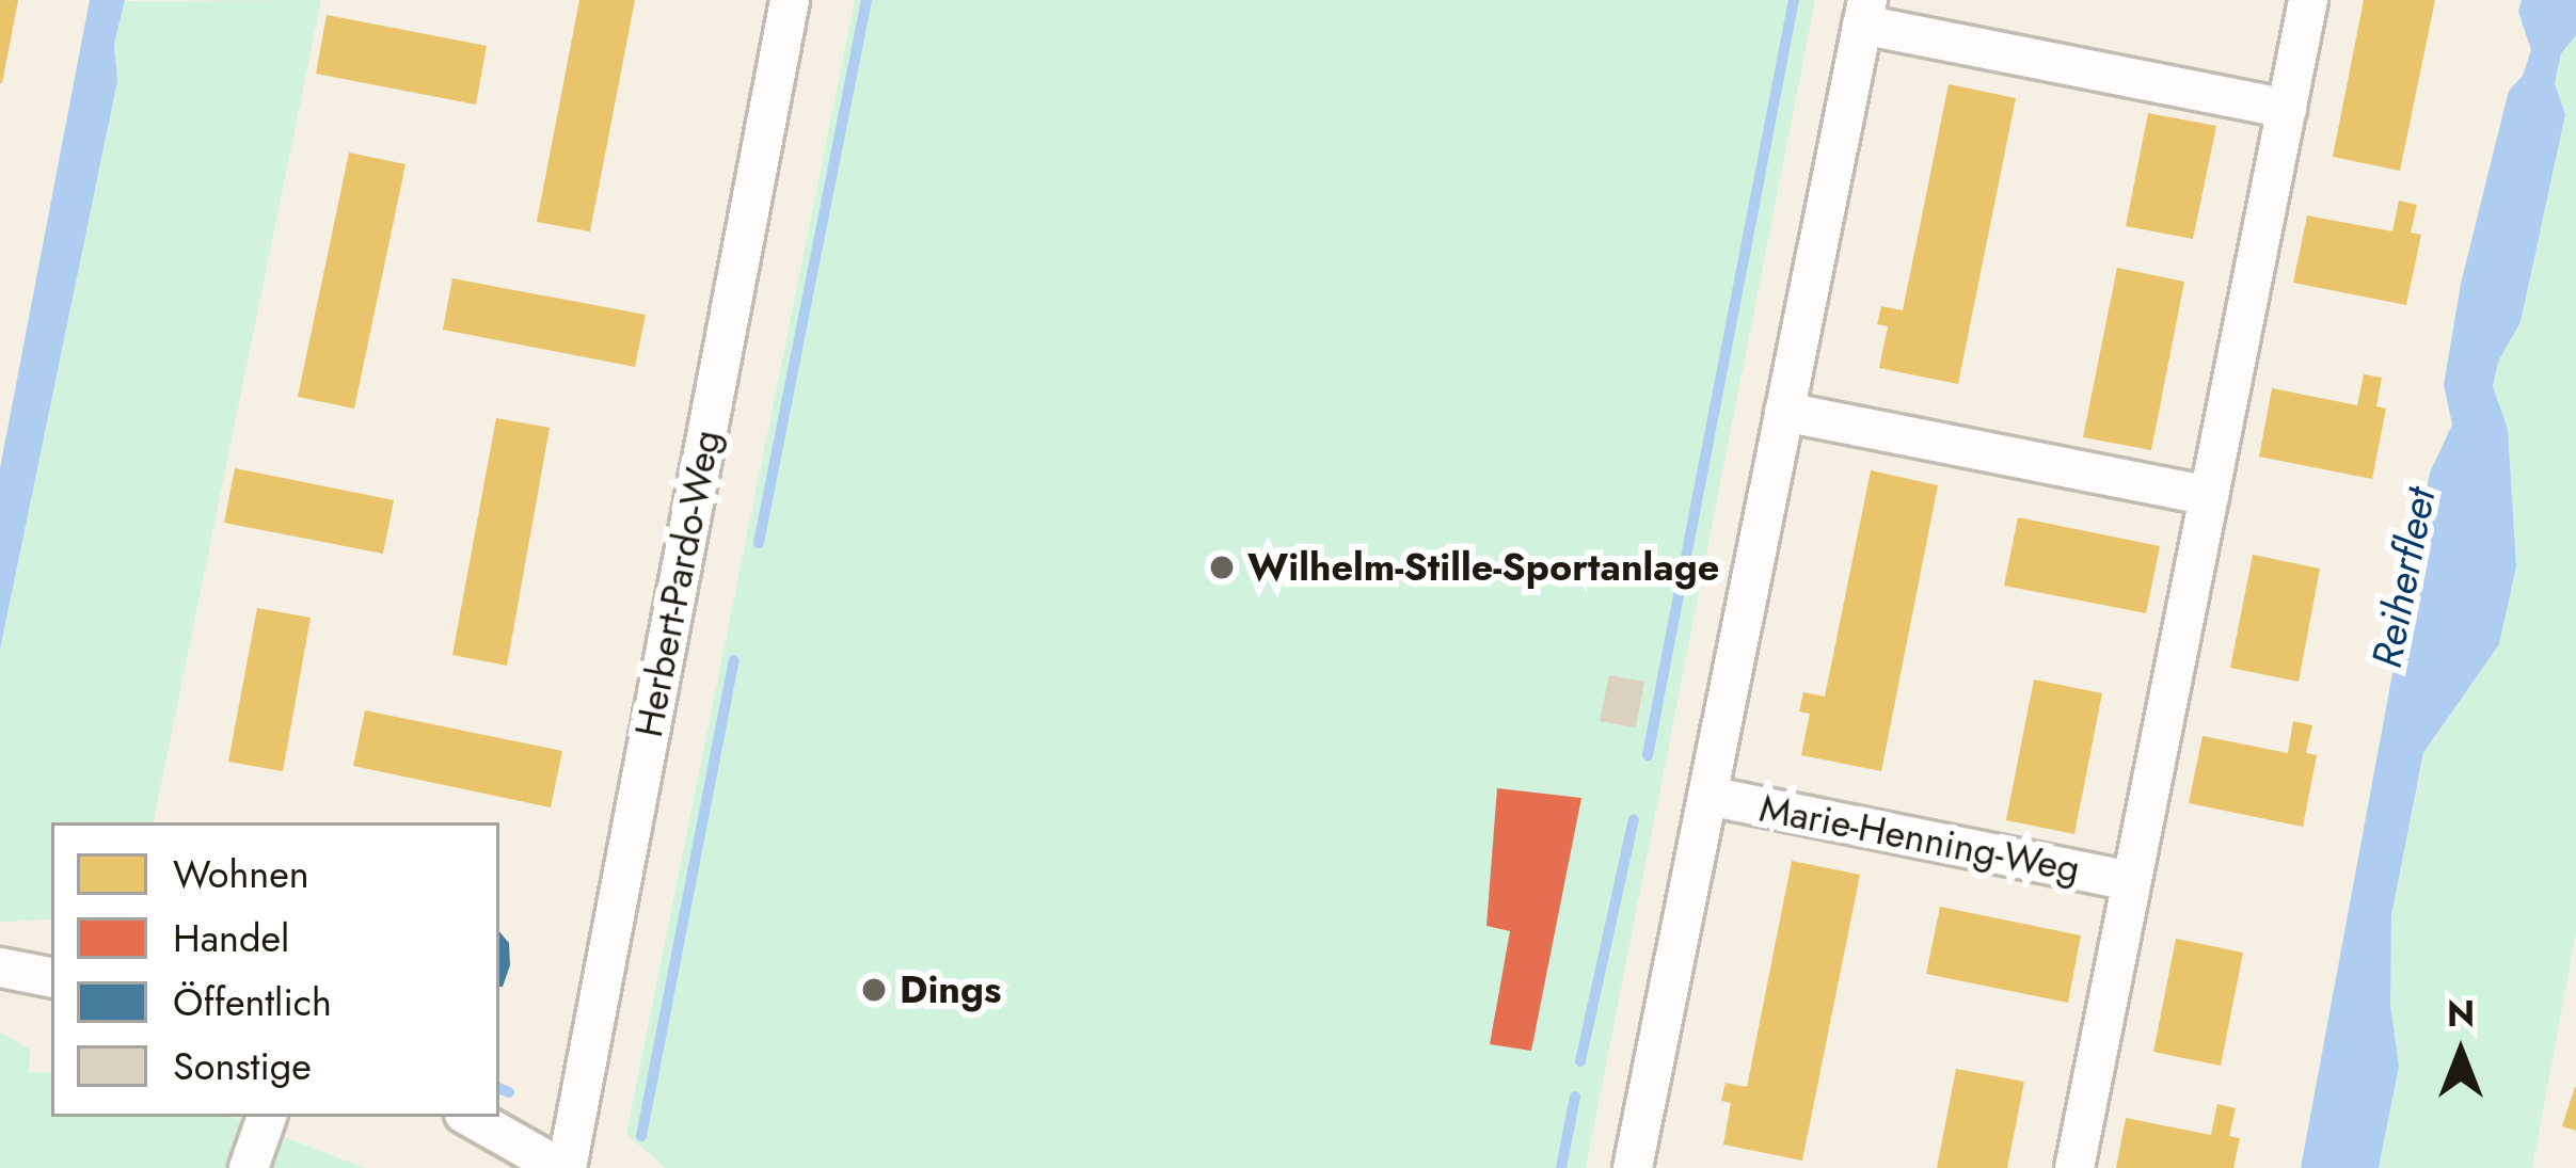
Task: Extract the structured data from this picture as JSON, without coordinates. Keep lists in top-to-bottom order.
{
  "streets": {
    "street": ["Herbert-Pardo-Weg", "Marie-Henning-Weg"]
  },
  "water": ["Reiherfleet"],
  "places": ["Wilhelm-Stille-Sportanlage", "Dings"],
  "legend": [
    "Wohnen",
    "Handel",
    "Öffentlich",
    "Sonstige"
  ],
  "north": "top"
}
